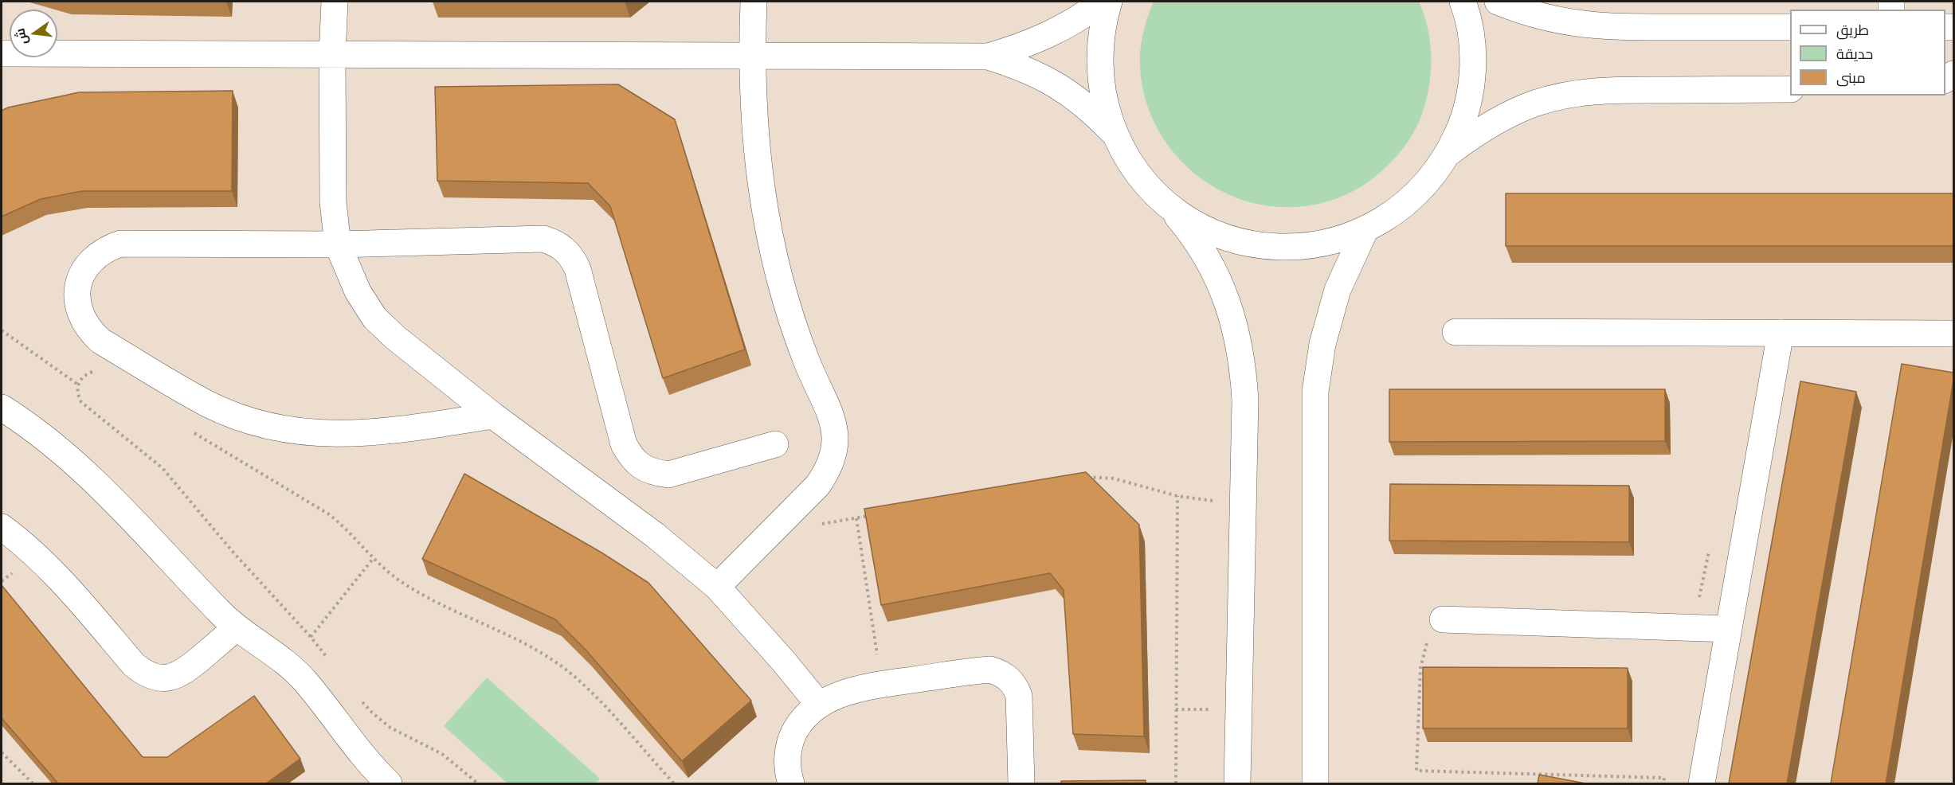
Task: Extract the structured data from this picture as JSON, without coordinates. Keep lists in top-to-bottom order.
{
  "legend": ["طريق", "حديقة", "مبنى"],
  "north": "left"
}
